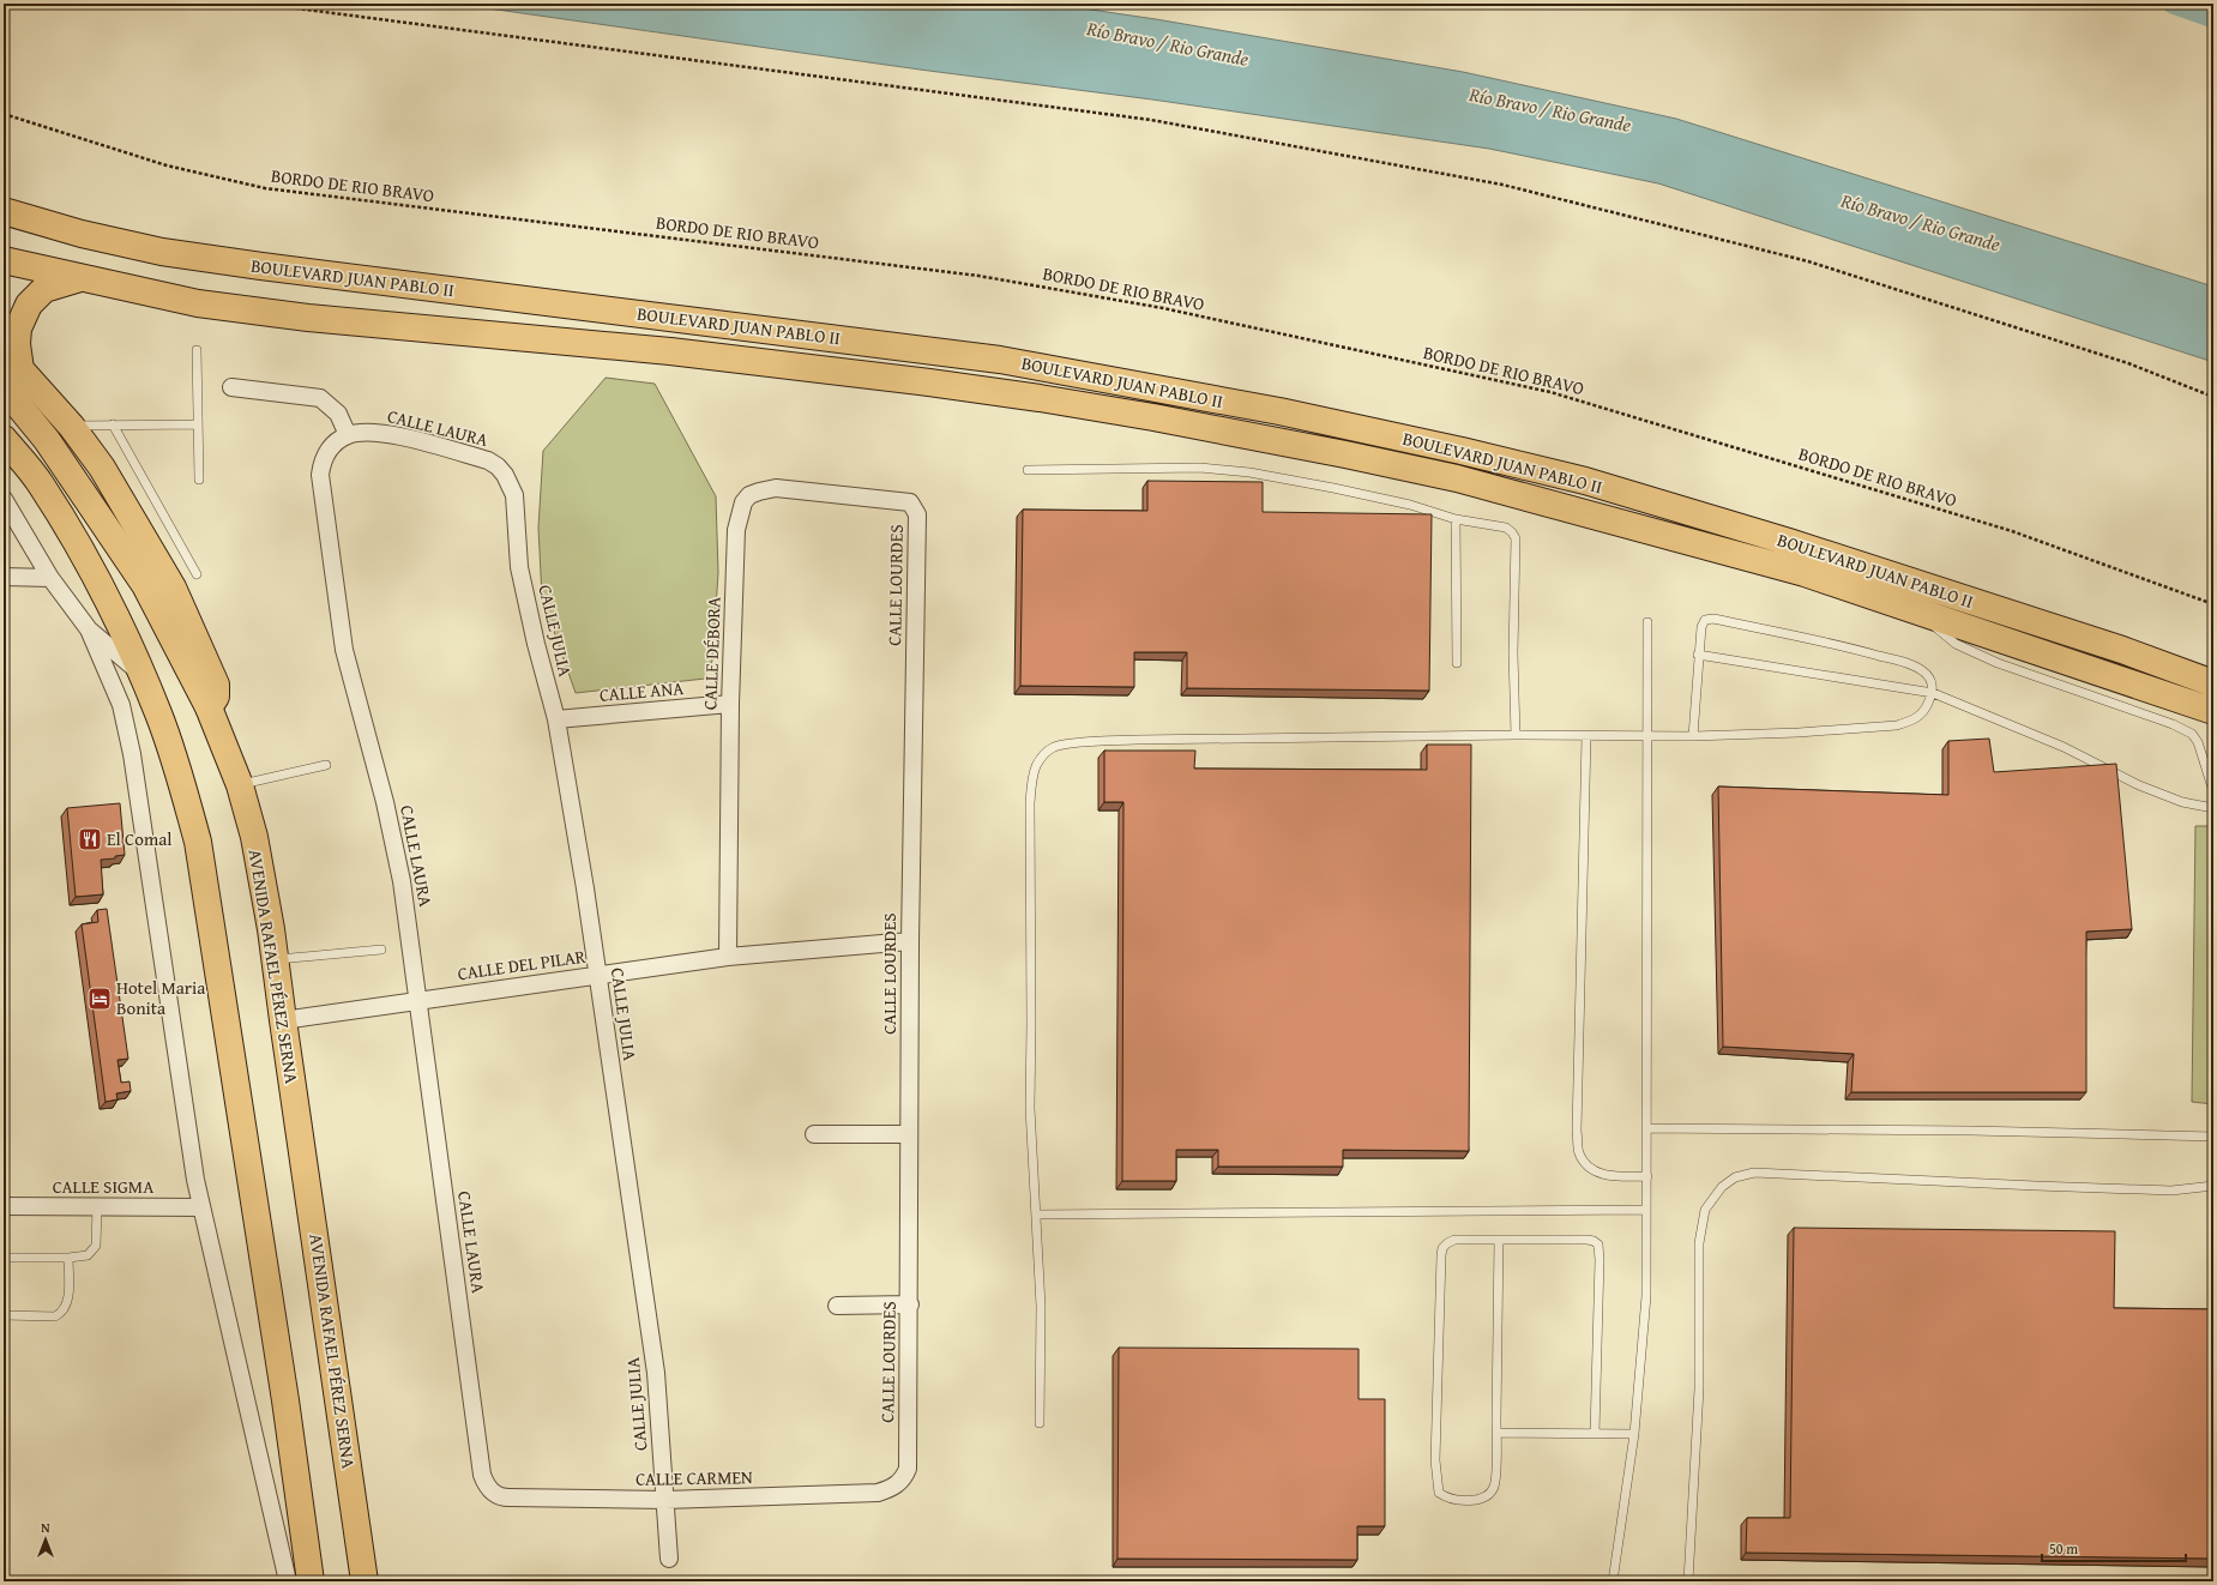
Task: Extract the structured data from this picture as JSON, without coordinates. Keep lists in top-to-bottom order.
{
  "streets": {
    "main road": ["BOULEVARD JUAN PABLO II", "AVENIDA RAFAEL PÉREZ SERNA"],
    "street": [
      "CALLE LAURA",
      "CALLE LOURDES",
      "CALLE JULIA",
      "CALLE DÉBORA",
      "CALLE ANA",
      "CALLE DEL PILAR",
      "CALLE SIGMA",
      "CALLE CARMEN"
    ],
    "path": ["BORDO DE RIO BRAVO"]
  },
  "crossings": [
    ["CALLE LAURA", "CALLE JULIA"],
    ["CALLE LAURA", "CALLE DEL PILAR"],
    ["CALLE LAURA", "CALLE CARMEN"],
    ["CALLE LOURDES", "CALLE DÉBORA"],
    ["CALLE LOURDES", "CALLE DEL PILAR"],
    ["CALLE LOURDES", "CALLE CARMEN"],
    ["CALLE JULIA", "CALLE ANA"],
    ["CALLE JULIA", "CALLE DEL PILAR"],
    ["CALLE JULIA", "CALLE CARMEN"],
    ["CALLE DÉBORA", "CALLE ANA"],
    ["CALLE DÉBORA", "CALLE DEL PILAR"],
    ["CALLE DEL PILAR", "AVENIDA RAFAEL PÉREZ SERNA"]
  ],
  "water": ["Río Bravo / Rio Grande"],
  "places": {
    "restaurant": ["El Comal"],
    "hotel": ["Hotel Maria Bonita"]
  },
  "scale_bar": "50 m",
  "north": "top"
}
